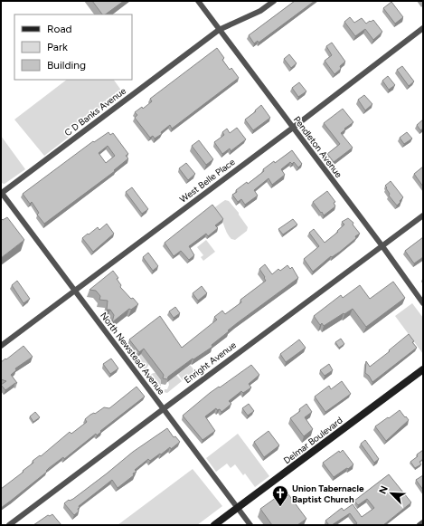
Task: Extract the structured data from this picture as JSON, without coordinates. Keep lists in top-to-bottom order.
{
  "streets": {
    "main road": ["Delmar Boulevard"],
    "street": [
      "C D Banks Avenue",
      "Pendleton Avenue",
      "West Belle Place",
      "North Newstead Avenue",
      "Enright Avenue"
    ]
  },
  "crossings": [
    ["C D Banks Avenue", "Pendleton Avenue"],
    ["C D Banks Avenue", "North Newstead Avenue"],
    ["Pendleton Avenue", "West Belle Place"],
    ["Pendleton Avenue", "Enright Avenue"],
    ["West Belle Place", "North Newstead Avenue"],
    ["North Newstead Avenue", "Enright Avenue"],
    ["North Newstead Avenue", "Delmar Boulevard"]
  ],
  "places": {
    "church": ["Union Tabernacle Baptist Church"]
  },
  "legend": ["Road", "Park", "Building"],
  "north": "top left"
}
